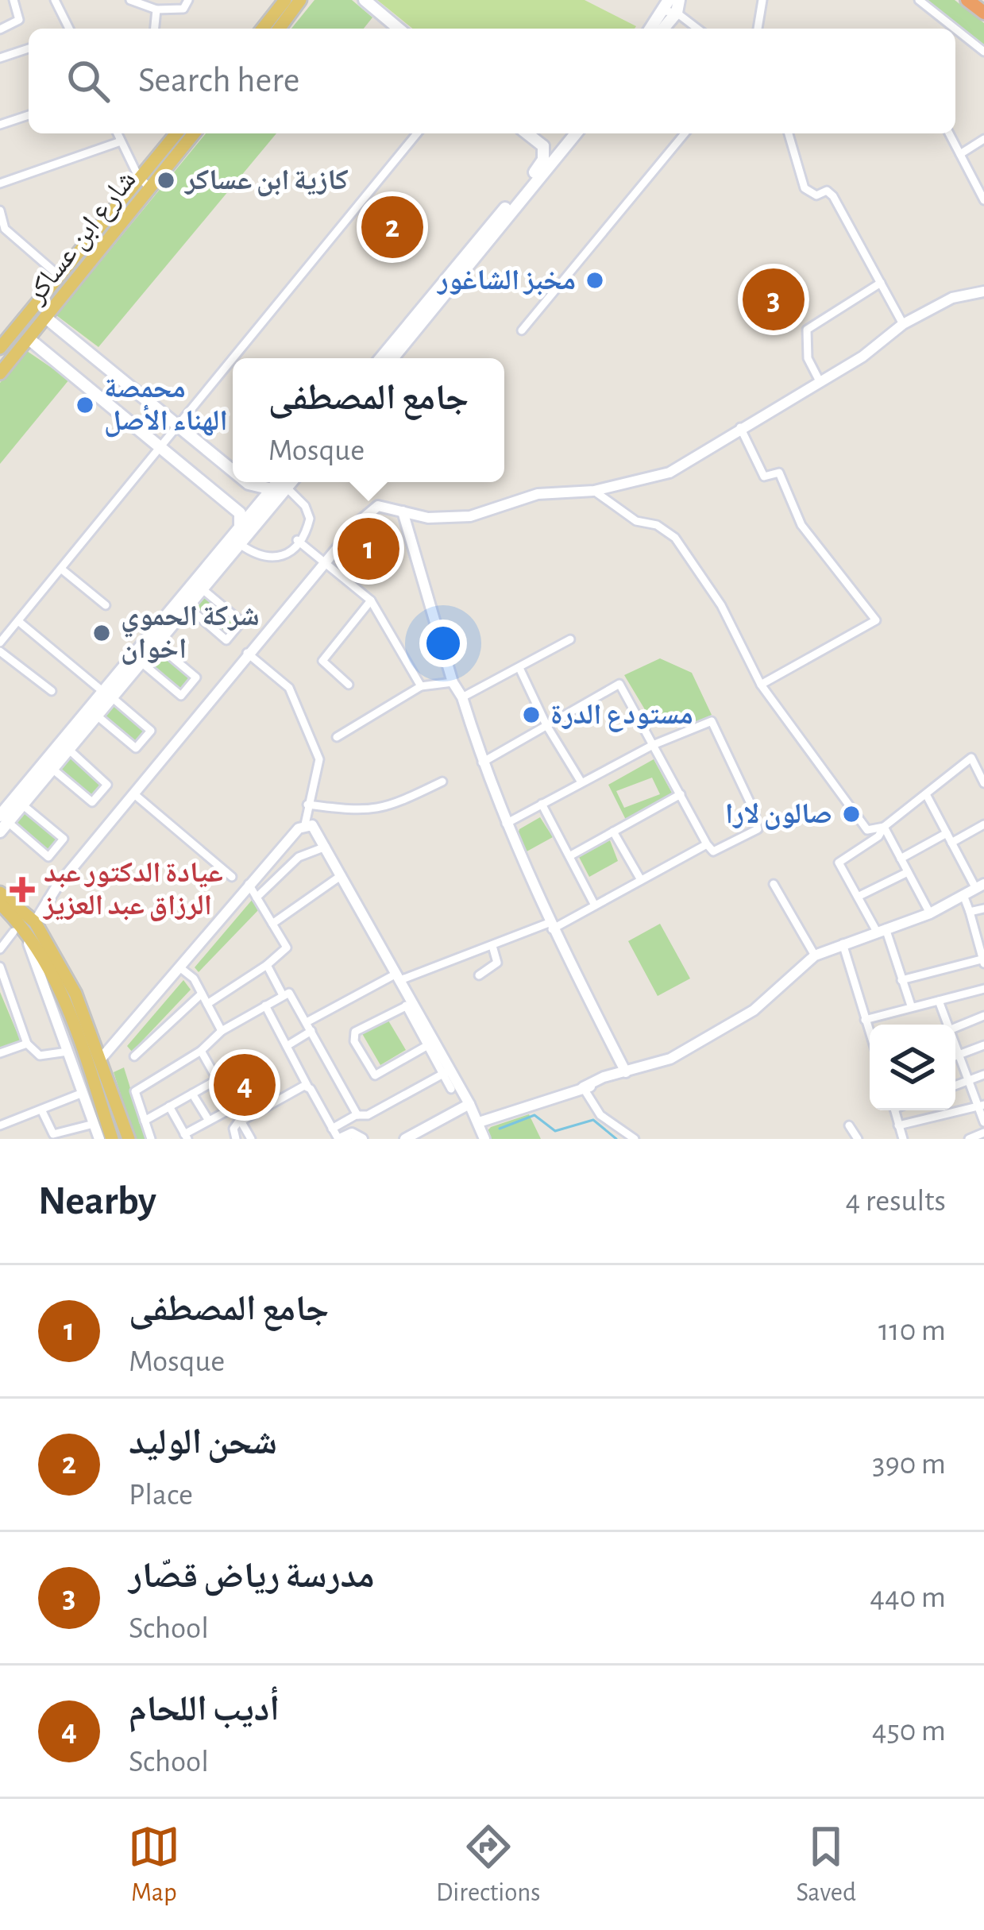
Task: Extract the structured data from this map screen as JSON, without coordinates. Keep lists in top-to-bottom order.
{
  "streets": {
    "main road": ["شارع ابن عساكر"]
  },
  "places": {
    "other": [
      "كازية ابن عساكر",
      "مخبز الشاغور",
      "محمصة الهناء الأصل",
      "شركة الحموي اخوان",
      "مستودع الدرة",
      "صالون لارا"
    ],
    "health": ["عيادة الدكتور عبد الرزاق عبد العزيز"]
  },
  "page": {
    "search": "Search here",
    "pins": [
      "2",
      "3",
      "1",
      "4"
    ],
    "popup": ["جامع المصطفى", "Mosque"],
    "heading": ["Nearby", "4 results"],
    "list": [
      {
        "mark": "1",
        "name": "جامع المصطفى",
        "note": "Mosque",
        "value": "110 m"
      },
      {
        "mark": "2",
        "name": "شحن الوليد",
        "note": "Place",
        "value": "390 m"
      },
      {
        "mark": "3",
        "name": "مدرسة رياض قصّار",
        "note": "School",
        "value": "440 m"
      },
      {
        "mark": "4",
        "name": "أديب اللحام",
        "note": "School",
        "value": "450 m"
      }
    ],
    "nav": ["Map", "Directions", "Saved"]
  }
}
